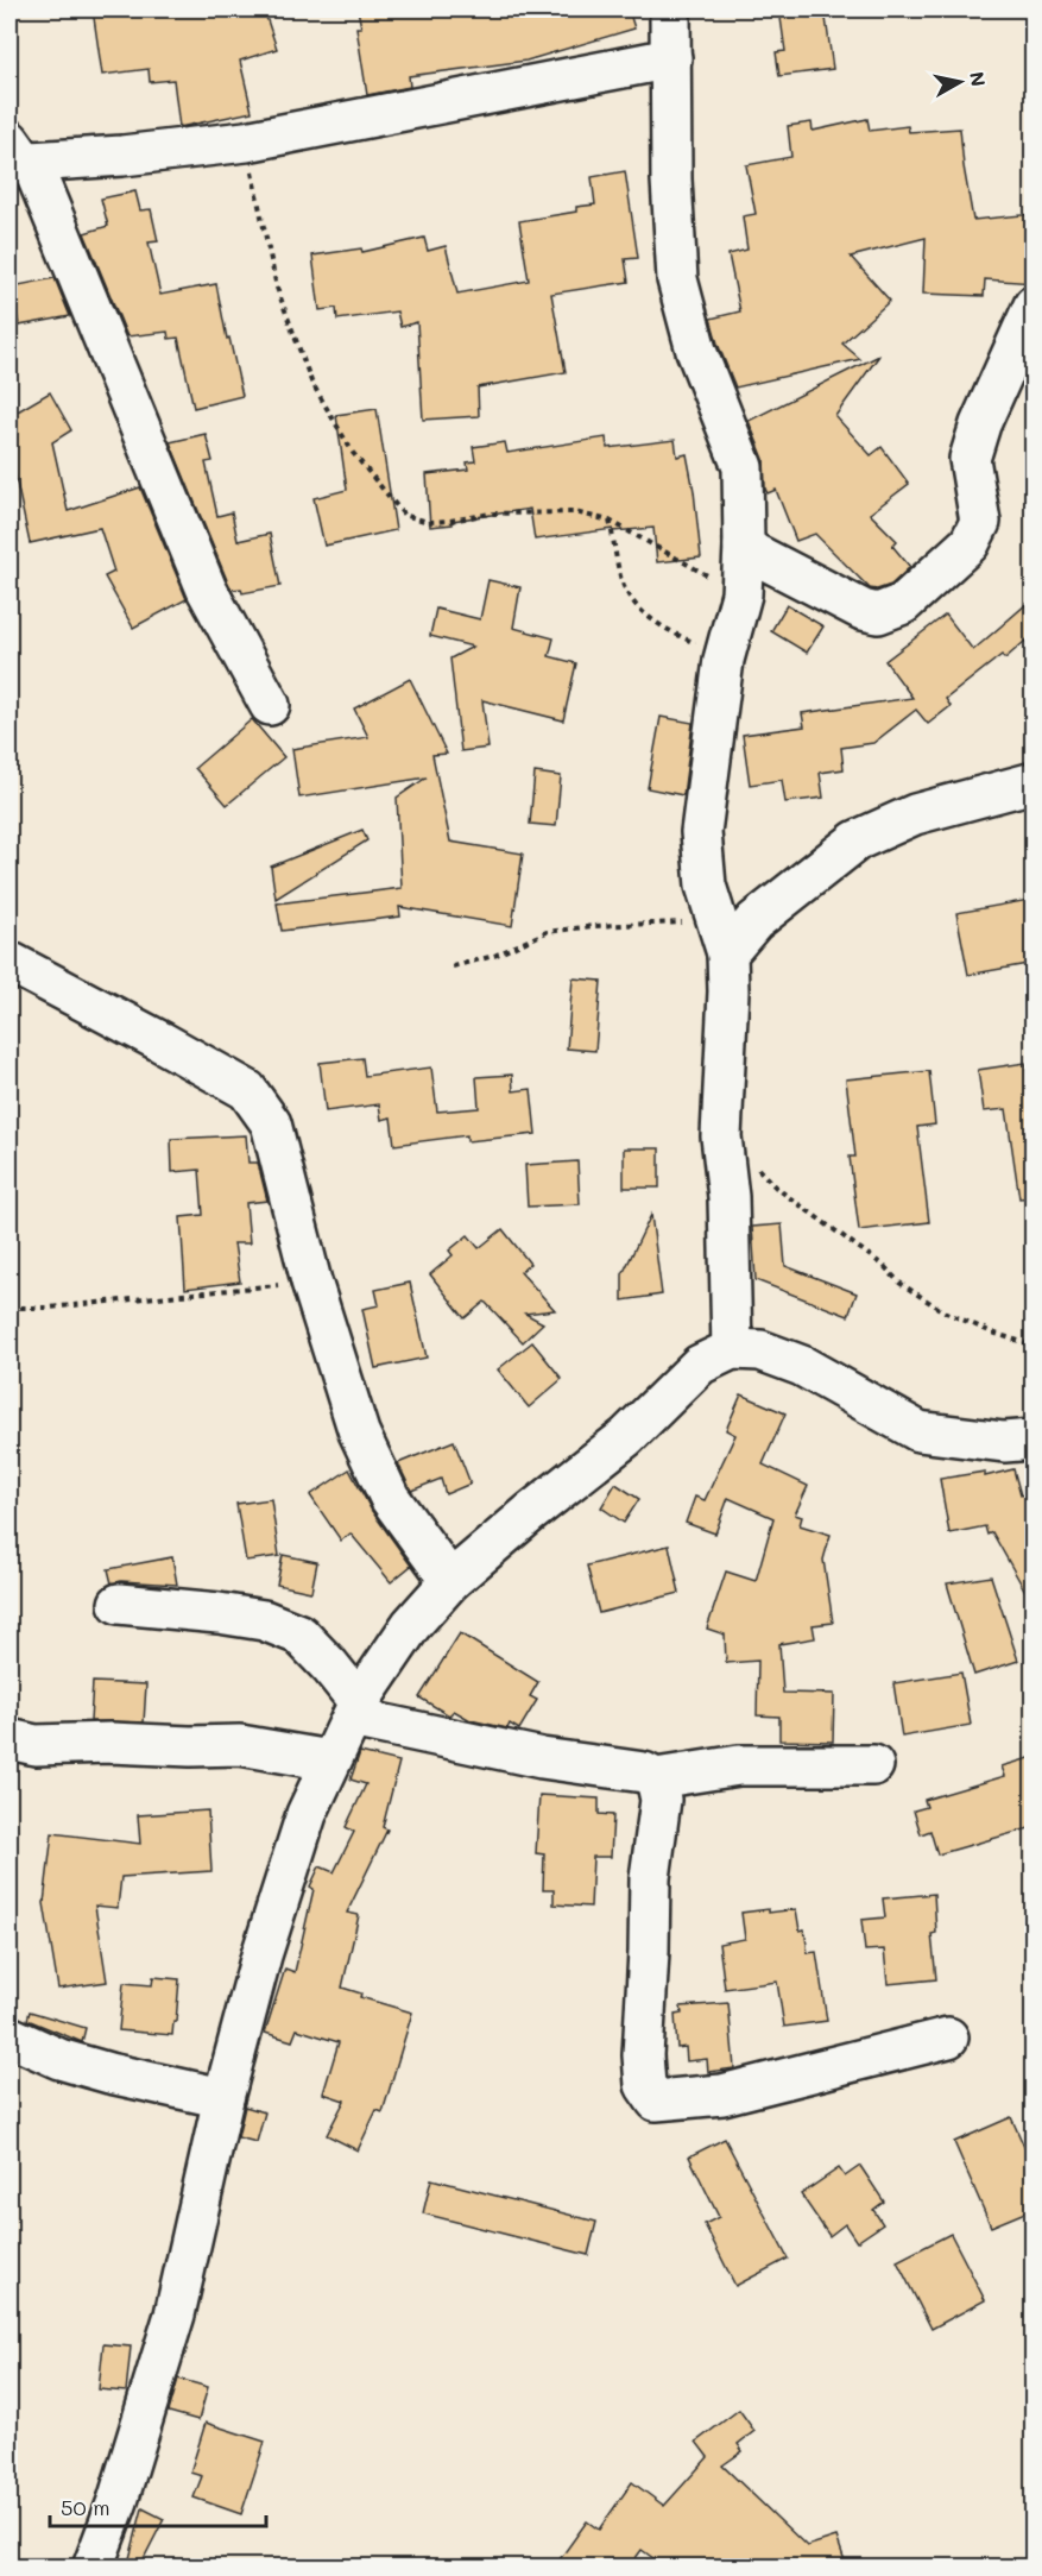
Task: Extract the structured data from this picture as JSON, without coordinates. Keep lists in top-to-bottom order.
{
  "scale_bar": "50 m",
  "north": "right"
}
